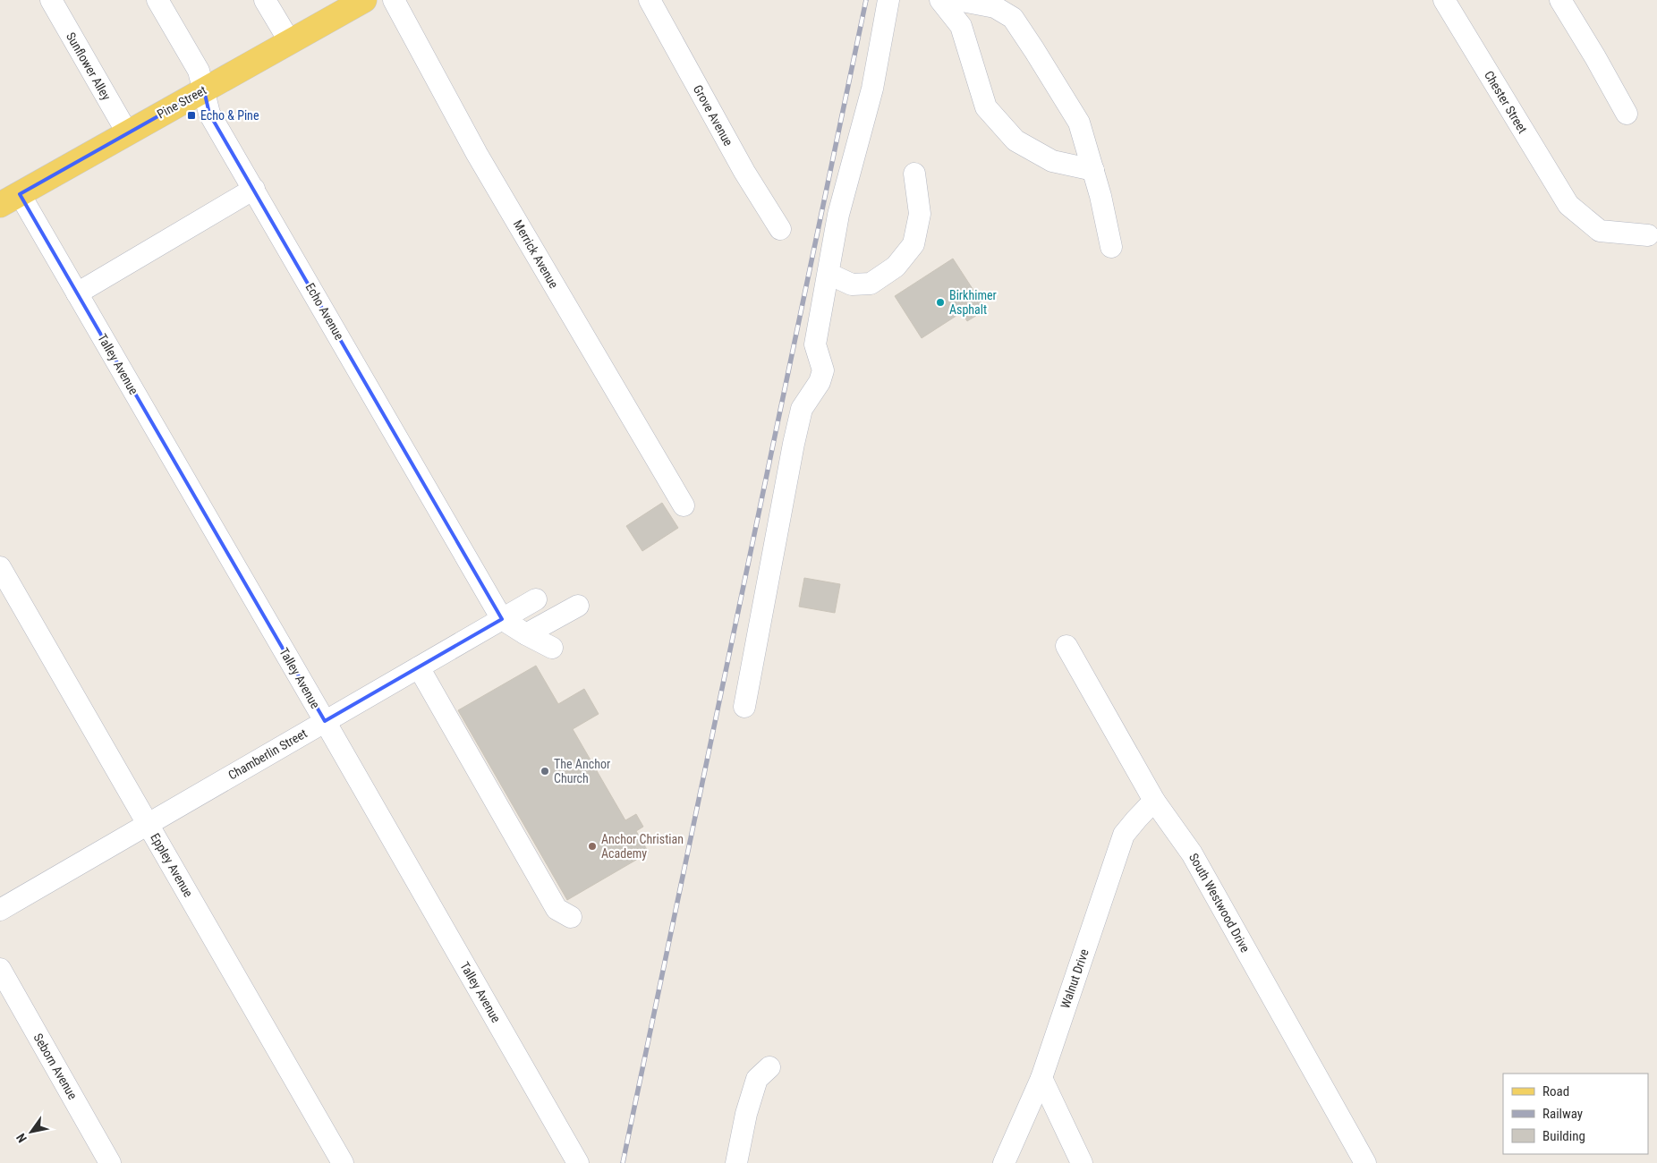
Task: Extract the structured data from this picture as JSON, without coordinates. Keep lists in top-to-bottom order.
{
  "streets": {
    "main road": ["Pine Street"],
    "street": [
      "Sunflower Alley",
      "Chester Street",
      "Grove Avenue",
      "Merrick Avenue",
      "Echo Avenue",
      "Talley Avenue",
      "Chamberlin Street",
      "Eppley Avenue",
      "South Westwood Drive",
      "Walnut Drive",
      "Seborn Avenue"
    ]
  },
  "crossings": [
    ["Sunflower Alley", "Pine Street"],
    ["Pine Street", "Echo Avenue"],
    ["Pine Street", "Talley Avenue"],
    ["Echo Avenue", "Chamberlin Street"],
    ["Talley Avenue", "Chamberlin Street"],
    ["Chamberlin Street", "Eppley Avenue"],
    ["South Westwood Drive", "Walnut Drive"]
  ],
  "places": {
    "transit": ["Echo & Pine"],
    "other": ["Birkhimer Asphalt", "The Anchor Church", "Anchor Christian Academy"]
  },
  "legend": ["Road", "Railway", "Building"],
  "north": "bottom left"
}
